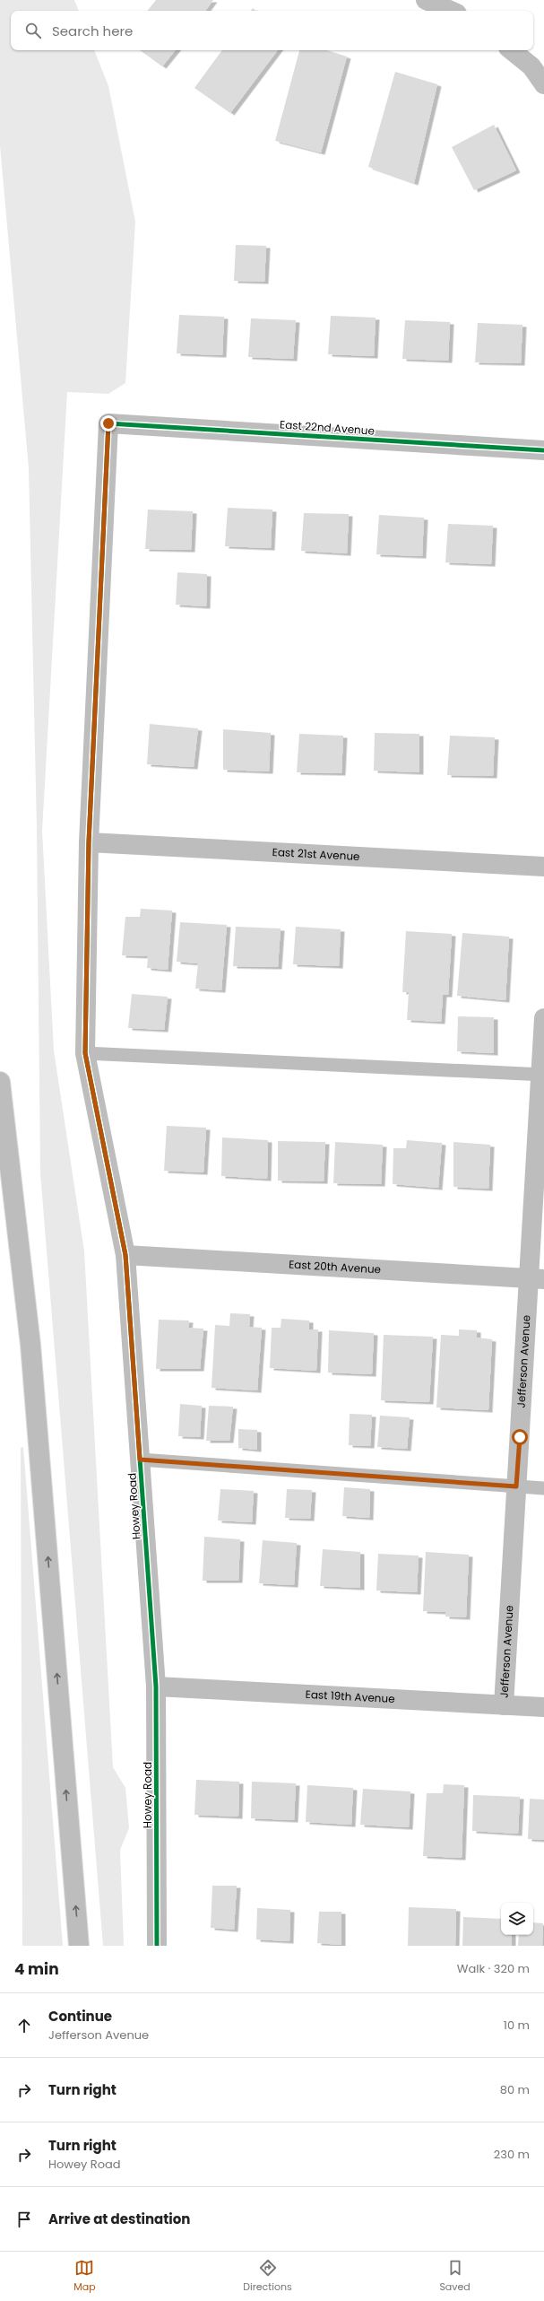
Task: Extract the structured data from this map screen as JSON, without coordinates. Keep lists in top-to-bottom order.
{
  "streets": {
    "main road": [
      "East 22nd Avenue",
      "East 21st Avenue",
      "East 20th Avenue",
      "Jefferson Avenue",
      "Howey Road",
      "East 19th Avenue"
    ]
  },
  "crossings": [
    ["East 22nd Avenue", "Howey Road"],
    ["East 21st Avenue", "Howey Road"],
    ["East 20th Avenue", "Jefferson Avenue"],
    ["East 20th Avenue", "Howey Road"],
    ["Jefferson Avenue", "East 19th Avenue"],
    ["Howey Road", "East 19th Avenue"]
  ],
  "page": {
    "search": "Search here",
    "heading": ["4 min", "Walk · 320 m"],
    "list": [
      ["Continue", "Jefferson Avenue", "10 m"],
      ["Turn right", "80 m"],
      ["Turn right", "Howey Road", "230 m"],
      "Arrive at destination"
    ],
    "nav": ["Map", "Directions", "Saved"]
  }
}
